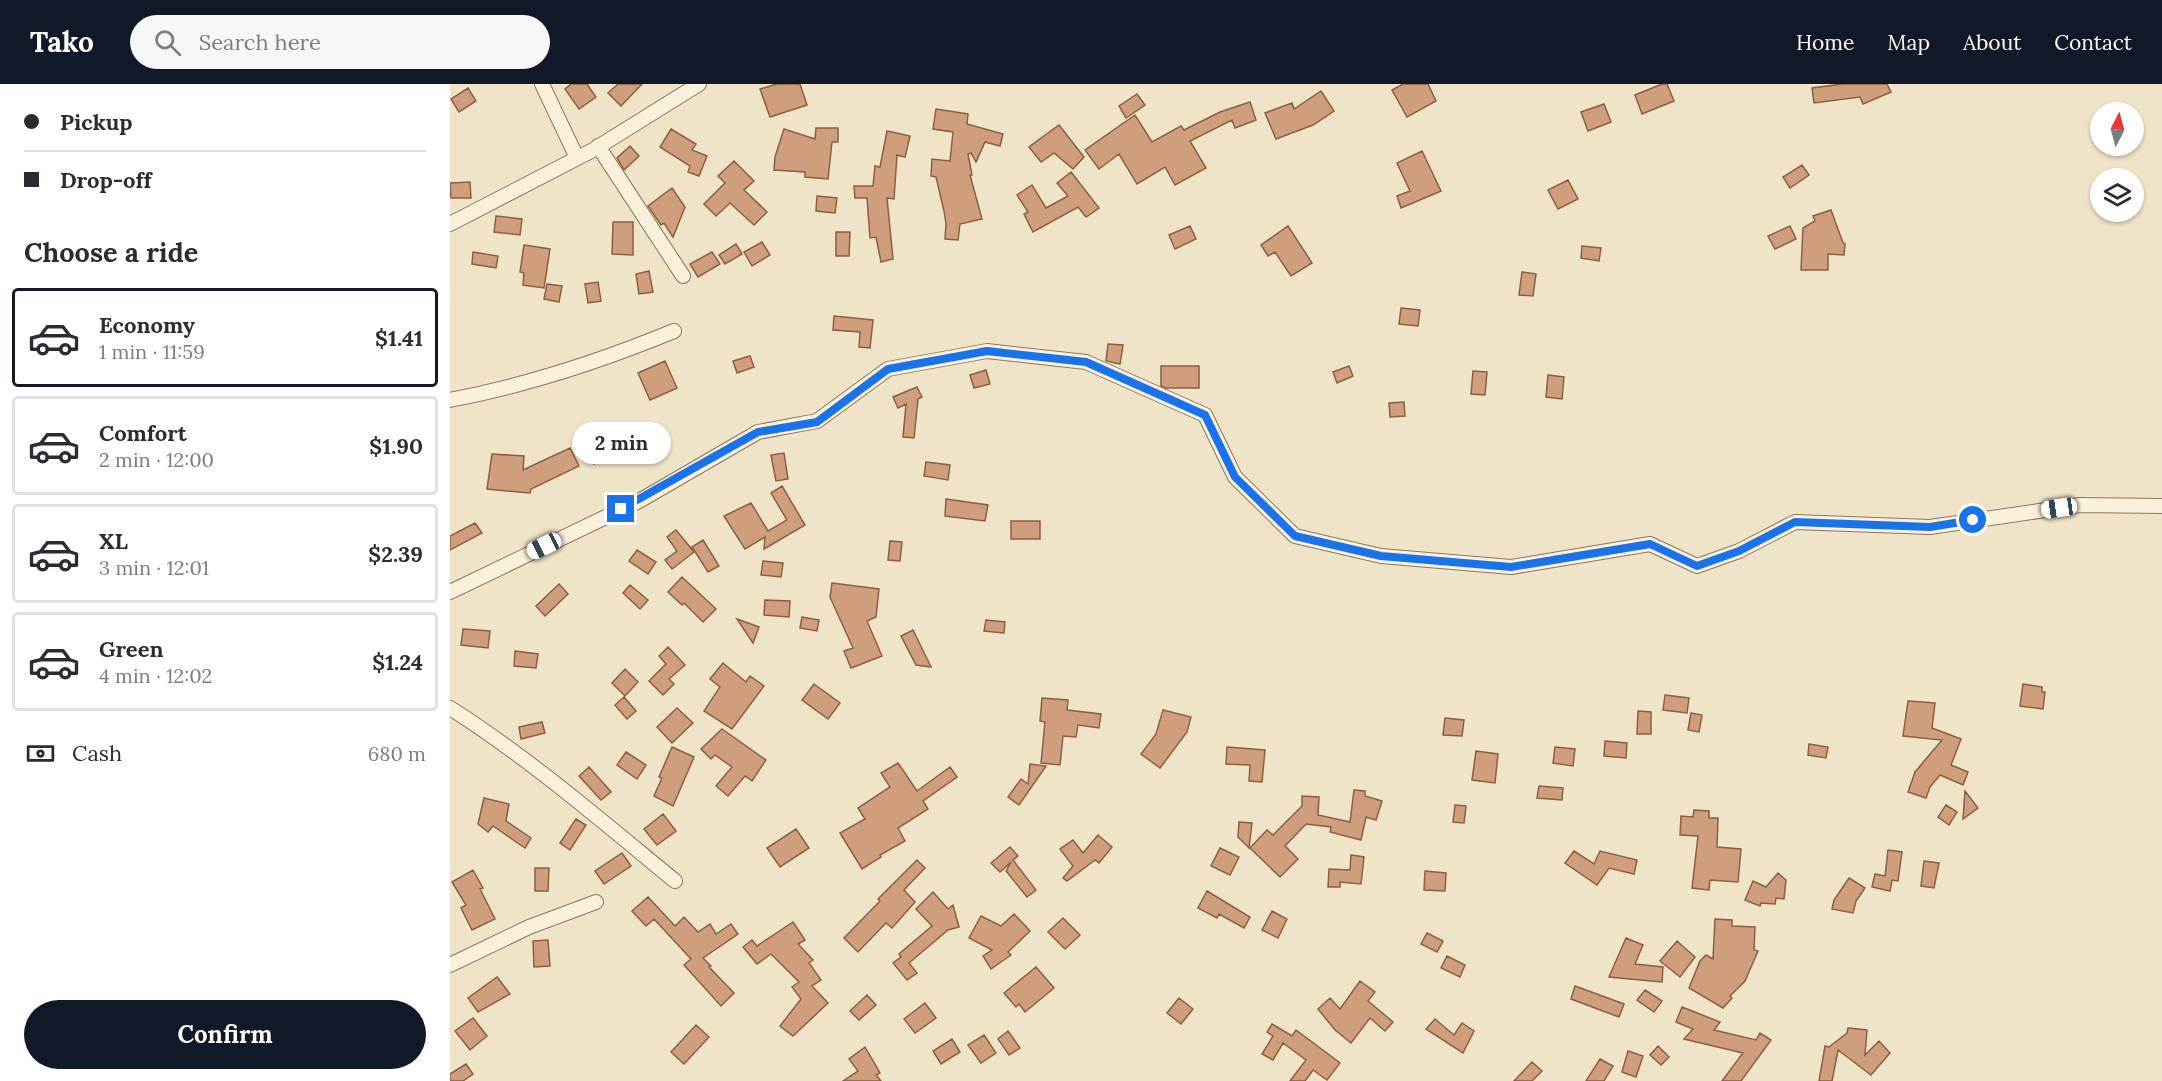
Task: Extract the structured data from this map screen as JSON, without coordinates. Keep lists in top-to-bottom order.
{
  "north": "top",
  "page": {
    "header": "Tako",
    "search": "Search here",
    "nav": [
      "Home",
      "Map",
      "About",
      "Contact"
    ],
    "banner": ["Pickup", "Drop-off"],
    "heading": "Choose a ride",
    "list": [
      {
        "name": "Economy",
        "note": "1 min · 11:59",
        "value": "$1.41"
      },
      {
        "name": "Comfort",
        "note": "2 min · 12:00",
        "value": "$1.90"
      },
      {
        "name": "XL",
        "note": "3 min · 12:01",
        "value": "$2.39"
      },
      {
        "name": "Green",
        "note": "4 min · 12:02",
        "value": "$1.24"
      }
    ],
    "bubble": "2 min",
    "pay": ["Cash", "680 m"],
    "buttons": "Confirm"
  }
}
